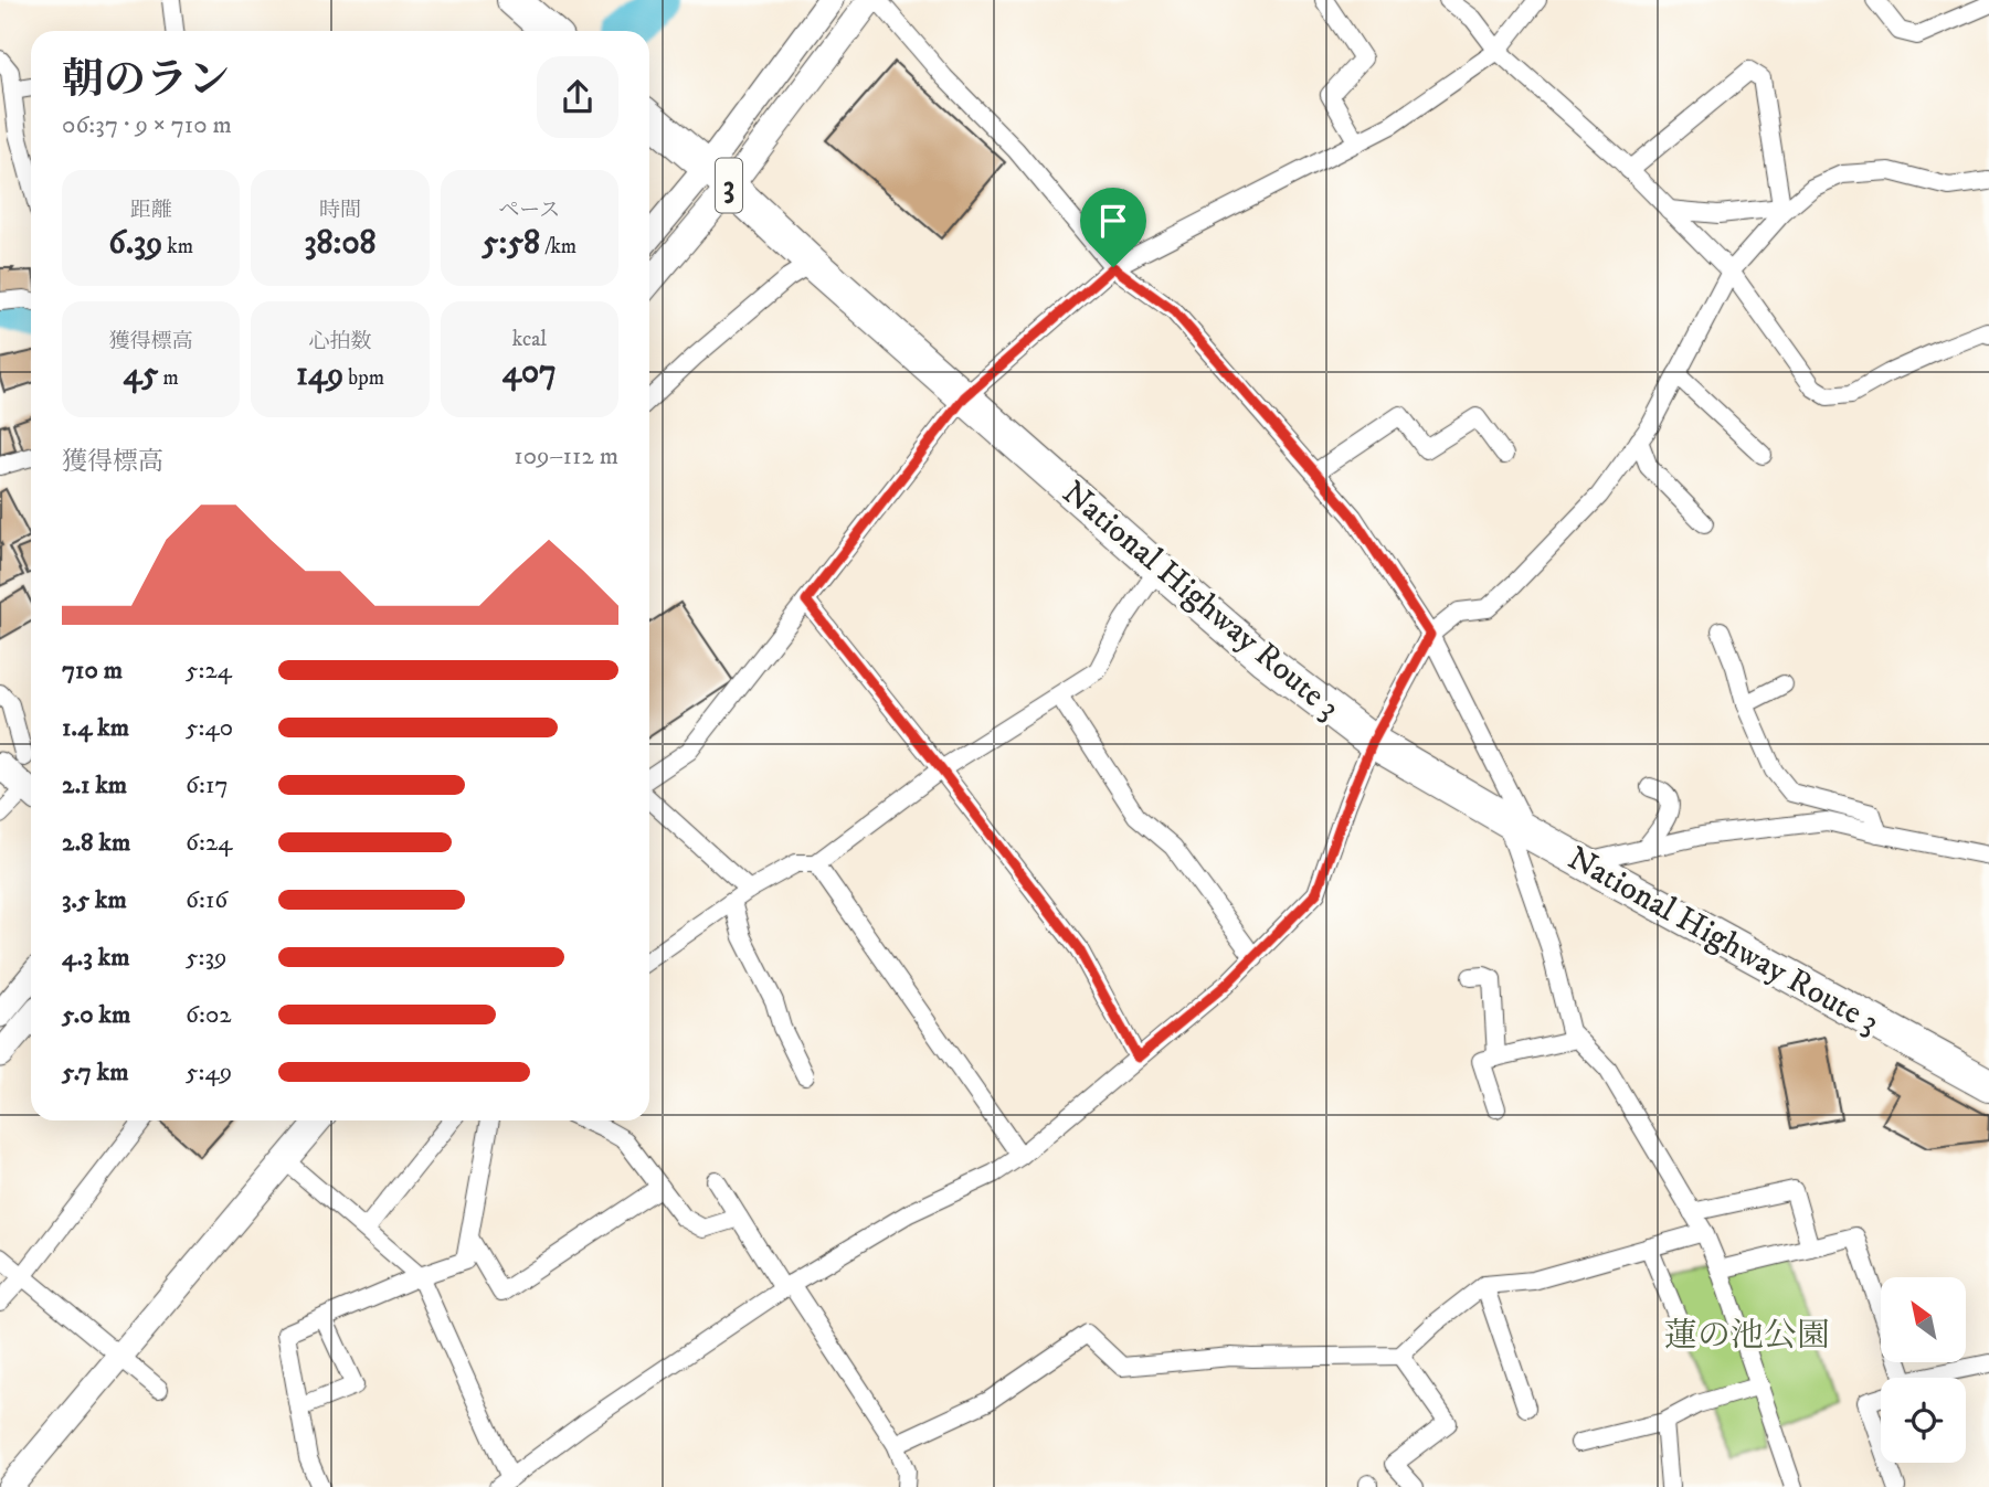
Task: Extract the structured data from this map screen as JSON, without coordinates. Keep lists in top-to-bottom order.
{
  "streets": {
    "highway": ["3", "National Highway Route 3"]
  },
  "parks": ["蓮の池公園"],
  "north": "top left",
  "page": {
    "heading": ["朝のラン", "06:37 · 9 × 710 m"],
    "stats": [
      ["距離", "6.39 km"],
      ["時間", "38:08"],
      ["ペース", "5:58 /km"],
      ["獲得標高", "45 m"],
      ["心拍数", "149 bpm"],
      ["kcal", "407"]
    ],
    "chart": ["獲得標高", "109–112 m"],
    "list": [
      {
        "name": "710 m",
        "note": "5:24"
      },
      {
        "name": "1.4 km",
        "note": "5:40"
      },
      {
        "name": "2.1 km",
        "note": "6:17"
      },
      {
        "name": "2.8 km",
        "note": "6:24"
      },
      {
        "name": "3.5 km",
        "note": "6:16"
      },
      {
        "name": "4.3 km",
        "note": "5:39"
      },
      {
        "name": "5.0 km",
        "note": "6:02"
      },
      {
        "name": "5.7 km",
        "note": "5:49"
      }
    ]
  }
}
